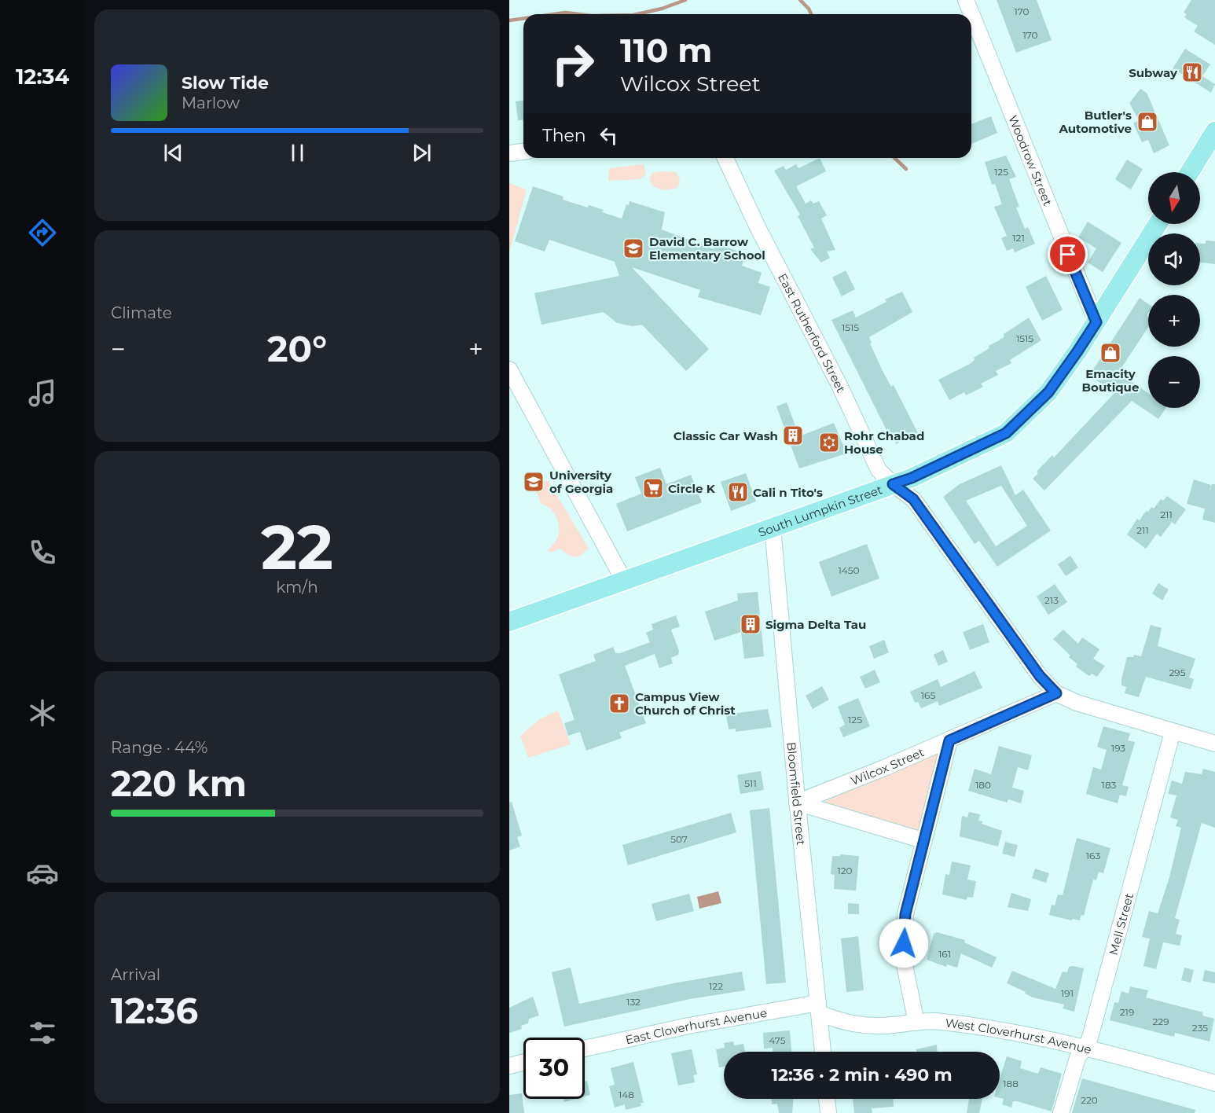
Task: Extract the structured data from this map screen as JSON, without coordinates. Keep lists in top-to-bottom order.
{
  "streets": {
    "main road": ["South Lumpkin Street"],
    "street": [
      "Woodrow Street",
      "East Rutherford Street",
      "Wilcox Street",
      "Bloomfield Street",
      "Mell Street",
      "East Cloverhurst Avenue",
      "West Cloverhurst Avenue"
    ]
  },
  "crossings": [
    ["Woodrow Street", "South Lumpkin Street"],
    ["East Rutherford Street", "South Lumpkin Street"],
    ["East Rutherford Street", "Wilcox Street"],
    ["South Lumpkin Street", "Bloomfield Street"],
    ["Wilcox Street", "Bloomfield Street"],
    ["Bloomfield Street", "East Cloverhurst Avenue"],
    ["Bloomfield Street", "West Cloverhurst Avenue"],
    ["Mell Street", "West Cloverhurst Avenue"],
    ["East Cloverhurst Avenue", "West Cloverhurst Avenue"]
  ],
  "places": {
    "restaurant": ["Subway", "Cali n Tito's"],
    "shop": ["Butler's Automotive", "Emacity Boutique"],
    "school or university": ["David C. Barrow Elementary School", "University of Georgia"],
    "building": ["Classic Car Wash", "Sigma Delta Tau"],
    "synagogue": ["Rohr Chabad House"],
    "supermarket": ["Circle K"],
    "church": ["Campus View Church of Christ"]
  },
  "house_numbers": [
    "170",
    "170",
    "125",
    "121",
    "1515",
    "1515",
    "211",
    "211",
    "1450",
    "213",
    "295",
    "165",
    "125",
    "193",
    "511",
    "180",
    "183",
    "507",
    "163",
    "120",
    "161",
    "122",
    "191",
    "132",
    "219",
    "229",
    "235",
    "475",
    "188",
    "148",
    "220"
  ],
  "north": "bottom",
  "page": {
    "tabs": "12:34",
    "turn": ["110 m", "Wilcox Street"],
    "song": ["Slow Tide", "Marlow"],
    "then": "Then",
    "map_buttons": ["+", "−"],
    "tile": [
      "Climate",
      ["22", "km/h"],
      ["Range · 44%", "220 km"],
      ["Arrival", "12:36"]
    ],
    "heat": ["−", "20°", "+"],
    "limit": "30",
    "trip": "12:36 · 2 min · 490 m"
  }
}
